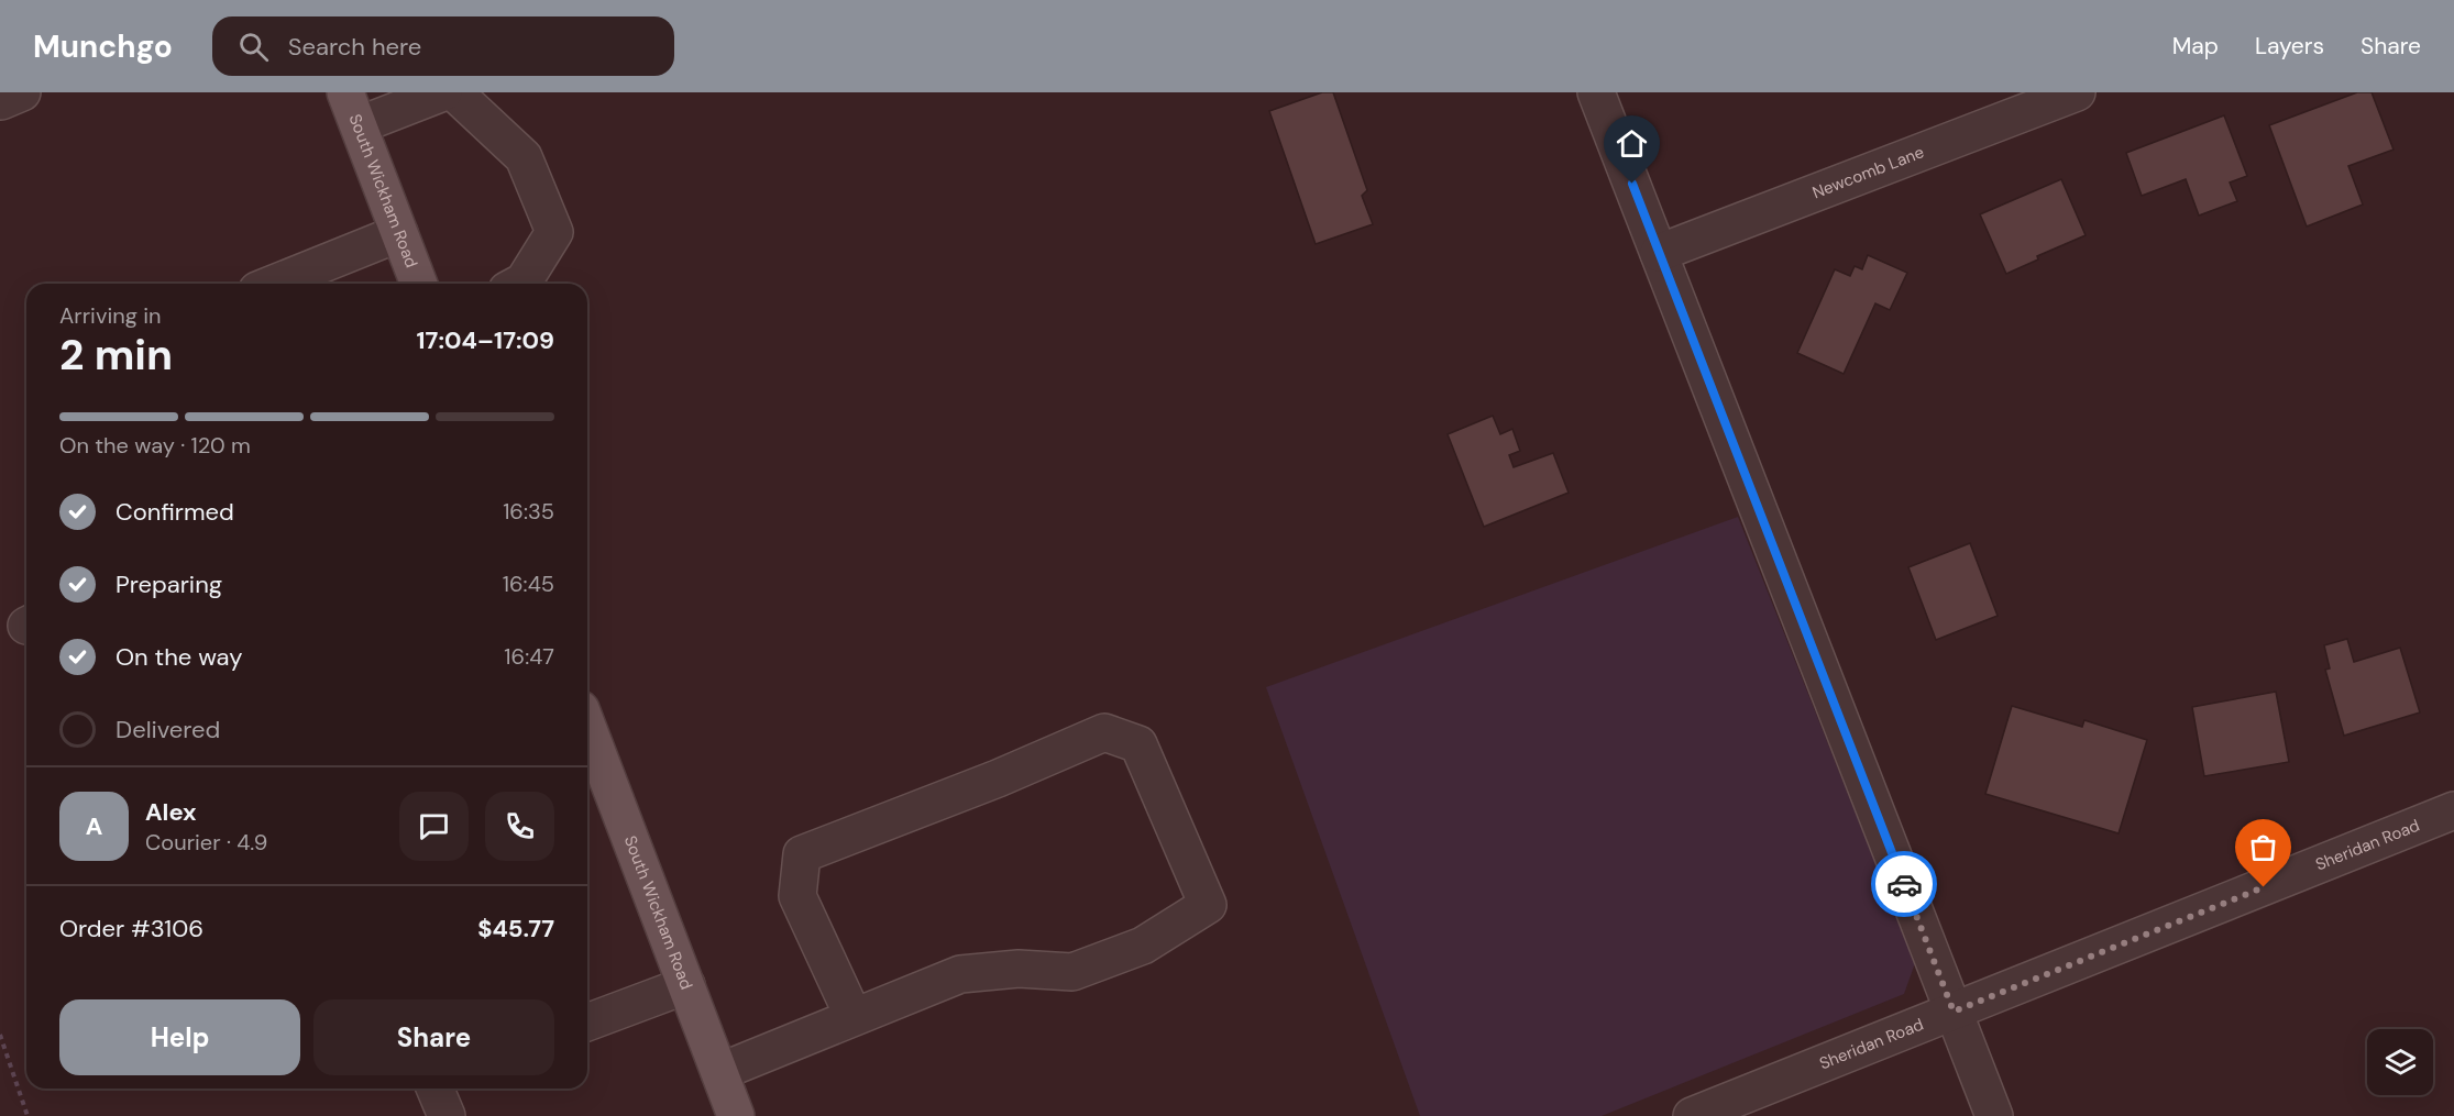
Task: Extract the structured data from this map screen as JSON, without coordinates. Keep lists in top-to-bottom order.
{
  "streets": {
    "main road": ["South Wickham Road"],
    "street": ["Newcomb Lane", "Sheridan Road"]
  },
  "page": {
    "header": "Munchgo",
    "search": "Search here",
    "nav": ["Map", "Layers", "Share"],
    "heading": ["2 min", "Arriving in", "17:04–17:09"],
    "panel": [
      "Alex",
      "Courier · 4.9",
      "Order #3106",
      "$45.77"
    ],
    "bar": "On the way · 120 m",
    "list": [
      ["Confirmed", "16:35"],
      ["Preparing", "16:45"],
      ["On the way", "16:47"],
      "Delivered"
    ],
    "round": "A",
    "buttons": ["Help", "Share"]
  }
}
